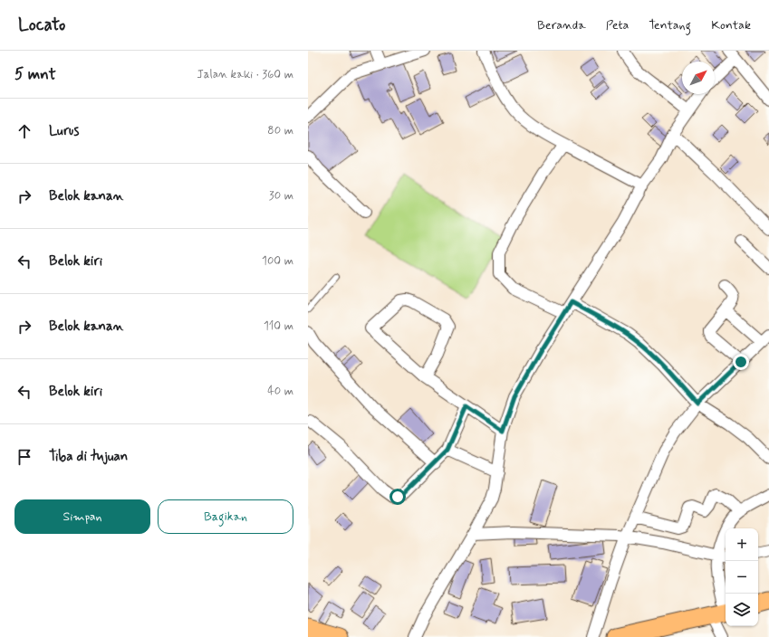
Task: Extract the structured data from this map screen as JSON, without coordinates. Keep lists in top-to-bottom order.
{
  "north": "top right",
  "page": {
    "header": "Locato",
    "nav": [
      "Beranda",
      "Peta",
      "Tentang",
      "Kontak"
    ],
    "heading": ["5 mnt", "Jalan kaki · 360 m"],
    "list": [
      ["Lurus", "80 m"],
      ["Belok kanan", "30 m"],
      ["Belok kiri", "100 m"],
      ["Belok kanan", "110 m"],
      ["Belok kiri", "40 m"],
      "Tiba di tujuan"
    ],
    "buttons": ["Simpan", "Bagikan"],
    "map_buttons": ["+", "−"]
  }
}
